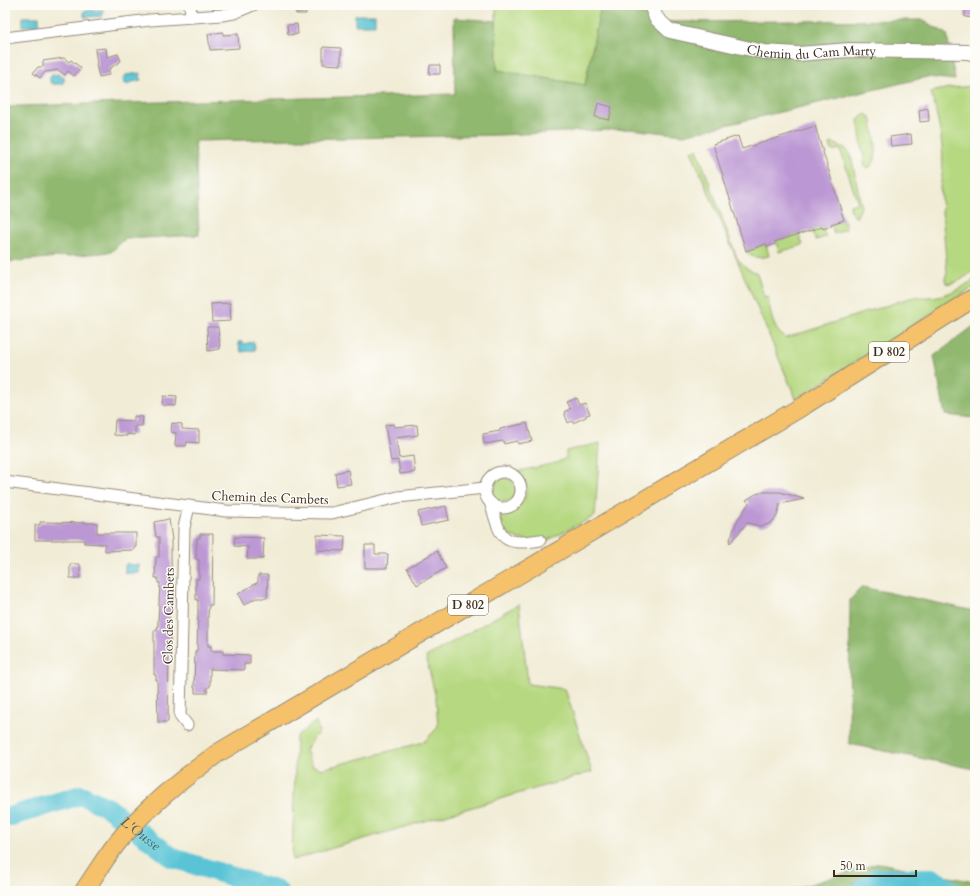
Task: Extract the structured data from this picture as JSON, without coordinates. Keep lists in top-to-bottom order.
{
  "streets": {
    "main road": ["D 802"],
    "street": ["Chemin du Cam Marty", "Chemin des Cambets", "Clos des Cambets"]
  },
  "crossings": [
    ["Chemin des Cambets", "Clos des Cambets"]
  ],
  "water": ["L'Ousse"],
  "scale_bar": "50 m"
}
